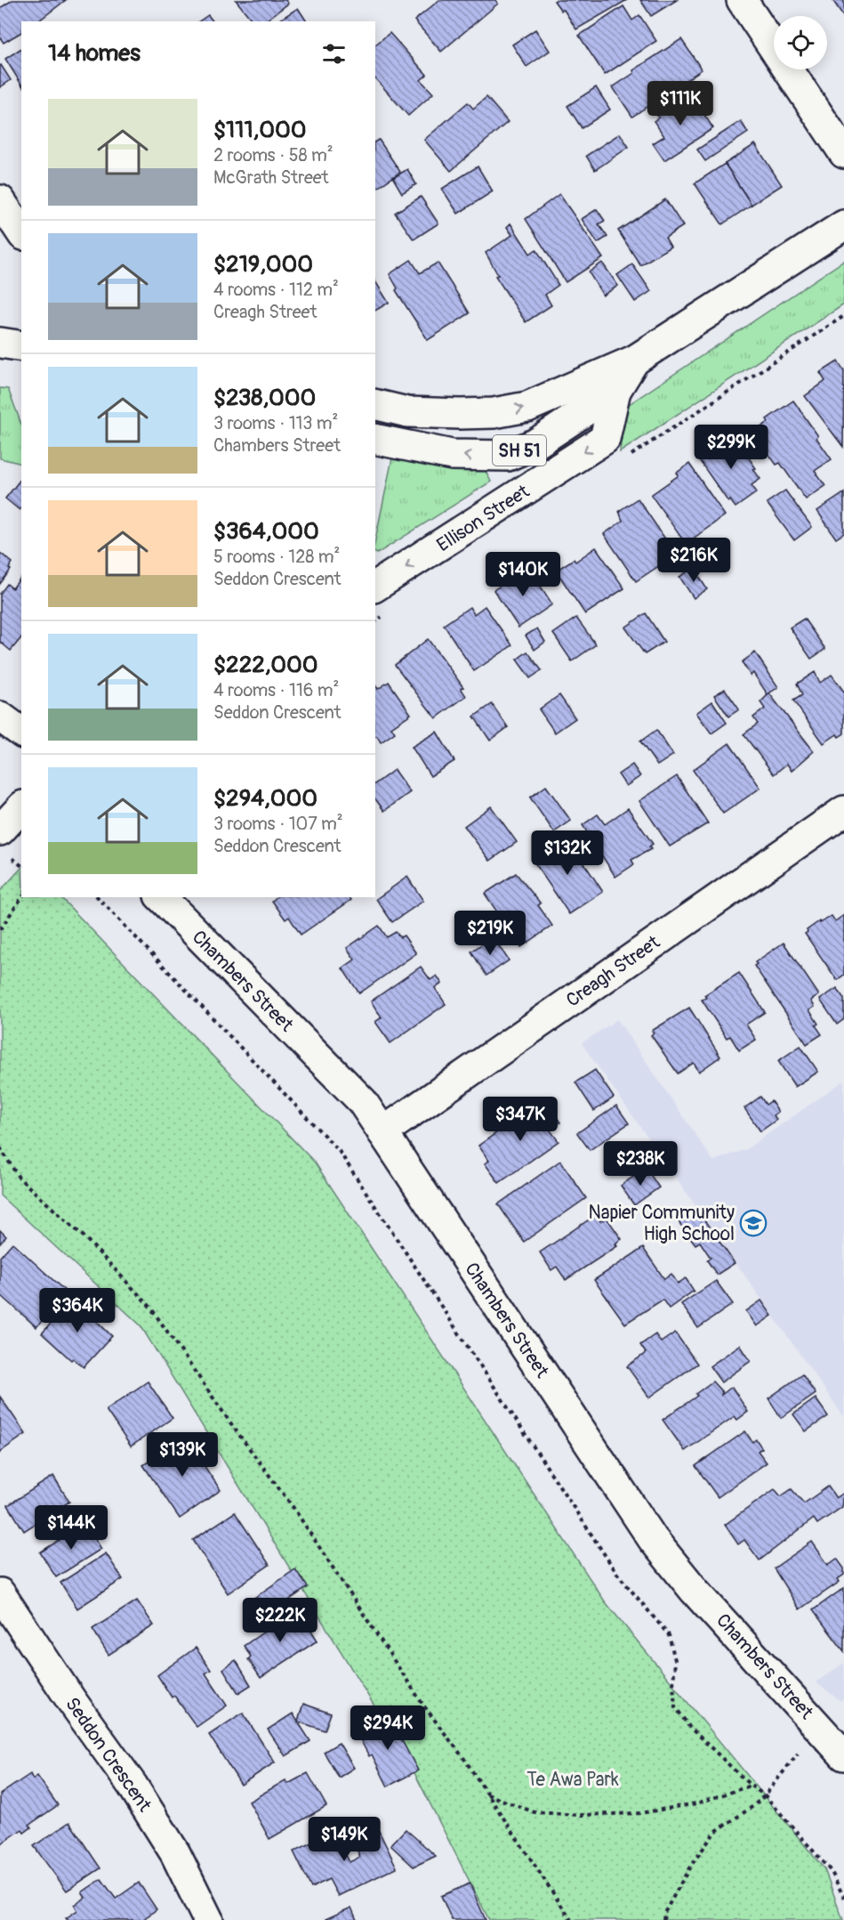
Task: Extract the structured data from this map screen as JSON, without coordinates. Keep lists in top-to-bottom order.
{
  "streets": {
    "main road": [
      "SH 51",
      "Ellison Street",
      "Creagh Street",
      "Chambers Street",
      "Seddon Crescent"
    ]
  },
  "crossings": [
    ["Creagh Street", "Chambers Street"]
  ],
  "parks": ["Te Awa Park"],
  "places": {
    "school or university": ["Napier Community High School"]
  },
  "page": {
    "heading": "14 homes",
    "price": [
      "$111K",
      "$299K",
      "$216K",
      "$140K",
      "$132K",
      "$219K",
      "$347K",
      "$238K",
      "$364K",
      "$139K",
      "$144K",
      "$222K",
      "$294K",
      "$149K"
    ],
    "list": [
      {
        "name": "$111,000",
        "note": "2 rooms · 58 m² · McGrath Street"
      },
      {
        "name": "$219,000",
        "note": "4 rooms · 112 m² · Creagh Street"
      },
      {
        "name": "$238,000",
        "note": "3 rooms · 113 m² · Chambers Street"
      },
      {
        "name": "$364,000",
        "note": "5 rooms · 128 m² · Seddon Crescent"
      },
      {
        "name": "$222,000",
        "note": "4 rooms · 116 m² · Seddon Crescent"
      },
      {
        "name": "$294,000",
        "note": "3 rooms · 107 m² · Seddon Crescent"
      }
    ]
  }
}
